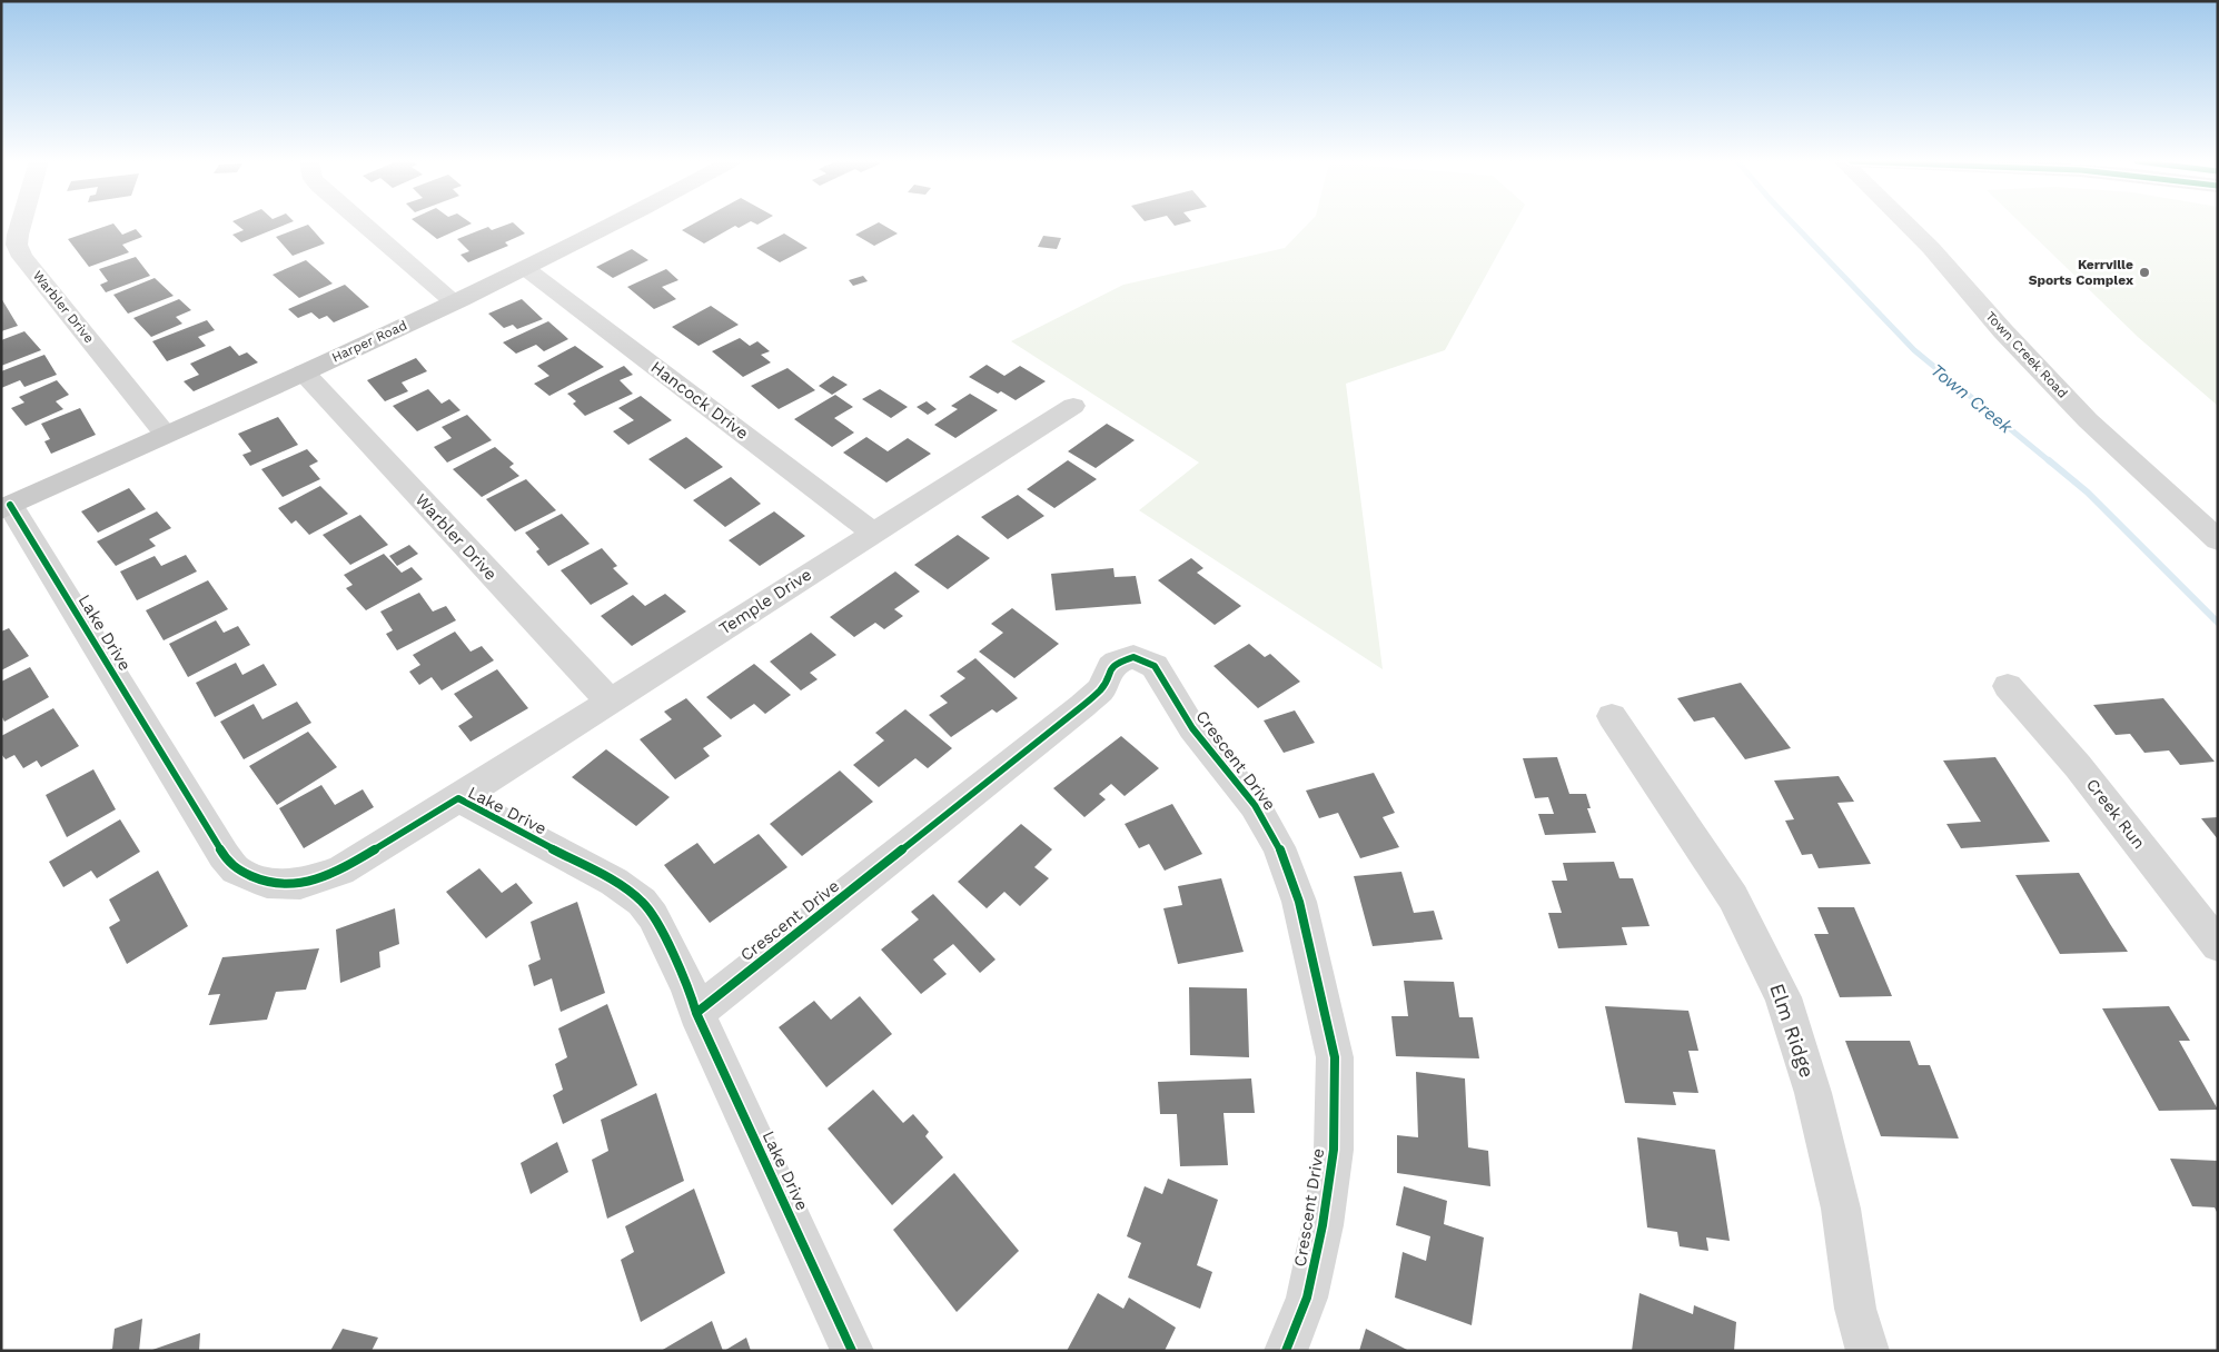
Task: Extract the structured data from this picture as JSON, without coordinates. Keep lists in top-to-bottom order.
{
  "streets": {
    "main road": ["Harper Road"],
    "street": [
      "Warbler Drive",
      "Town Creek Road",
      "Hancock Drive",
      "Temple Drive",
      "Lake Drive",
      "Crescent Drive",
      "Creek Run",
      "Elm Ridge"
    ]
  },
  "crossings": [
    ["Warbler Drive", "Harper Road"],
    ["Warbler Drive", "Temple Drive"],
    ["Harper Road", "Hancock Drive"],
    ["Harper Road", "Lake Drive"],
    ["Hancock Drive", "Temple Drive"],
    ["Temple Drive", "Lake Drive"],
    ["Lake Drive", "Crescent Drive"]
  ],
  "water": ["Town Creek"],
  "places": ["Kerrville Sports Complex"]
}
